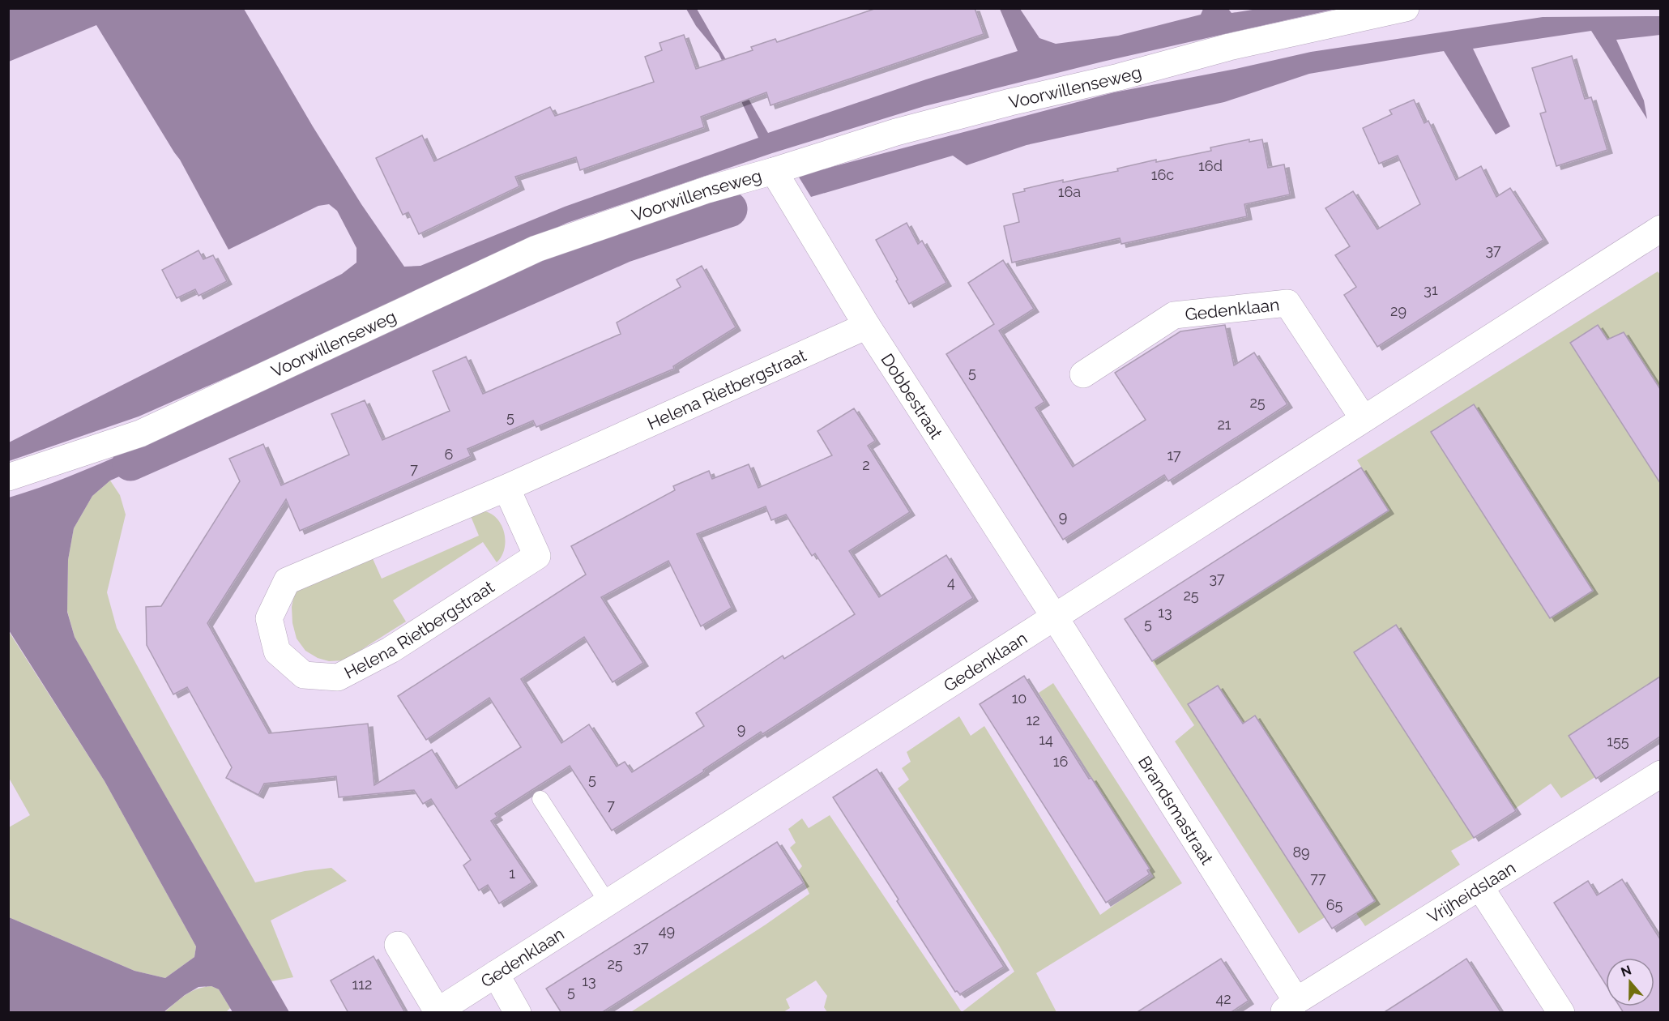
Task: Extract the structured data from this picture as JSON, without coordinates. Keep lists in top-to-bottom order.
{
  "streets": {
    "street": [
      "Voorwillenseweg",
      "Gedenklaan",
      "Helena Rietbergstraat",
      "Dobbestraat",
      "Brandsmastraat",
      "Vrijheidslaan"
    ]
  },
  "crossings": [
    ["Voorwillenseweg", "Dobbestraat"],
    ["Gedenklaan", "Dobbestraat"],
    ["Gedenklaan", "Brandsmastraat"],
    ["Helena Rietbergstraat", "Dobbestraat"],
    ["Dobbestraat", "Brandsmastraat"],
    ["Brandsmastraat", "Vrijheidslaan"]
  ],
  "house_numbers": [
    "16d",
    "16c",
    "16a",
    "37",
    "31",
    "29",
    "5",
    "25",
    "5",
    "21",
    "6",
    "17",
    "2",
    "7",
    "9",
    "37",
    "4",
    "25",
    "13",
    "5",
    "10",
    "12",
    "9",
    "14",
    "155",
    "16",
    "5",
    "7",
    "89",
    "1",
    "77",
    "65",
    "49",
    "37",
    "25",
    "13",
    "112",
    "5",
    "42"
  ],
  "north": "top"
}
